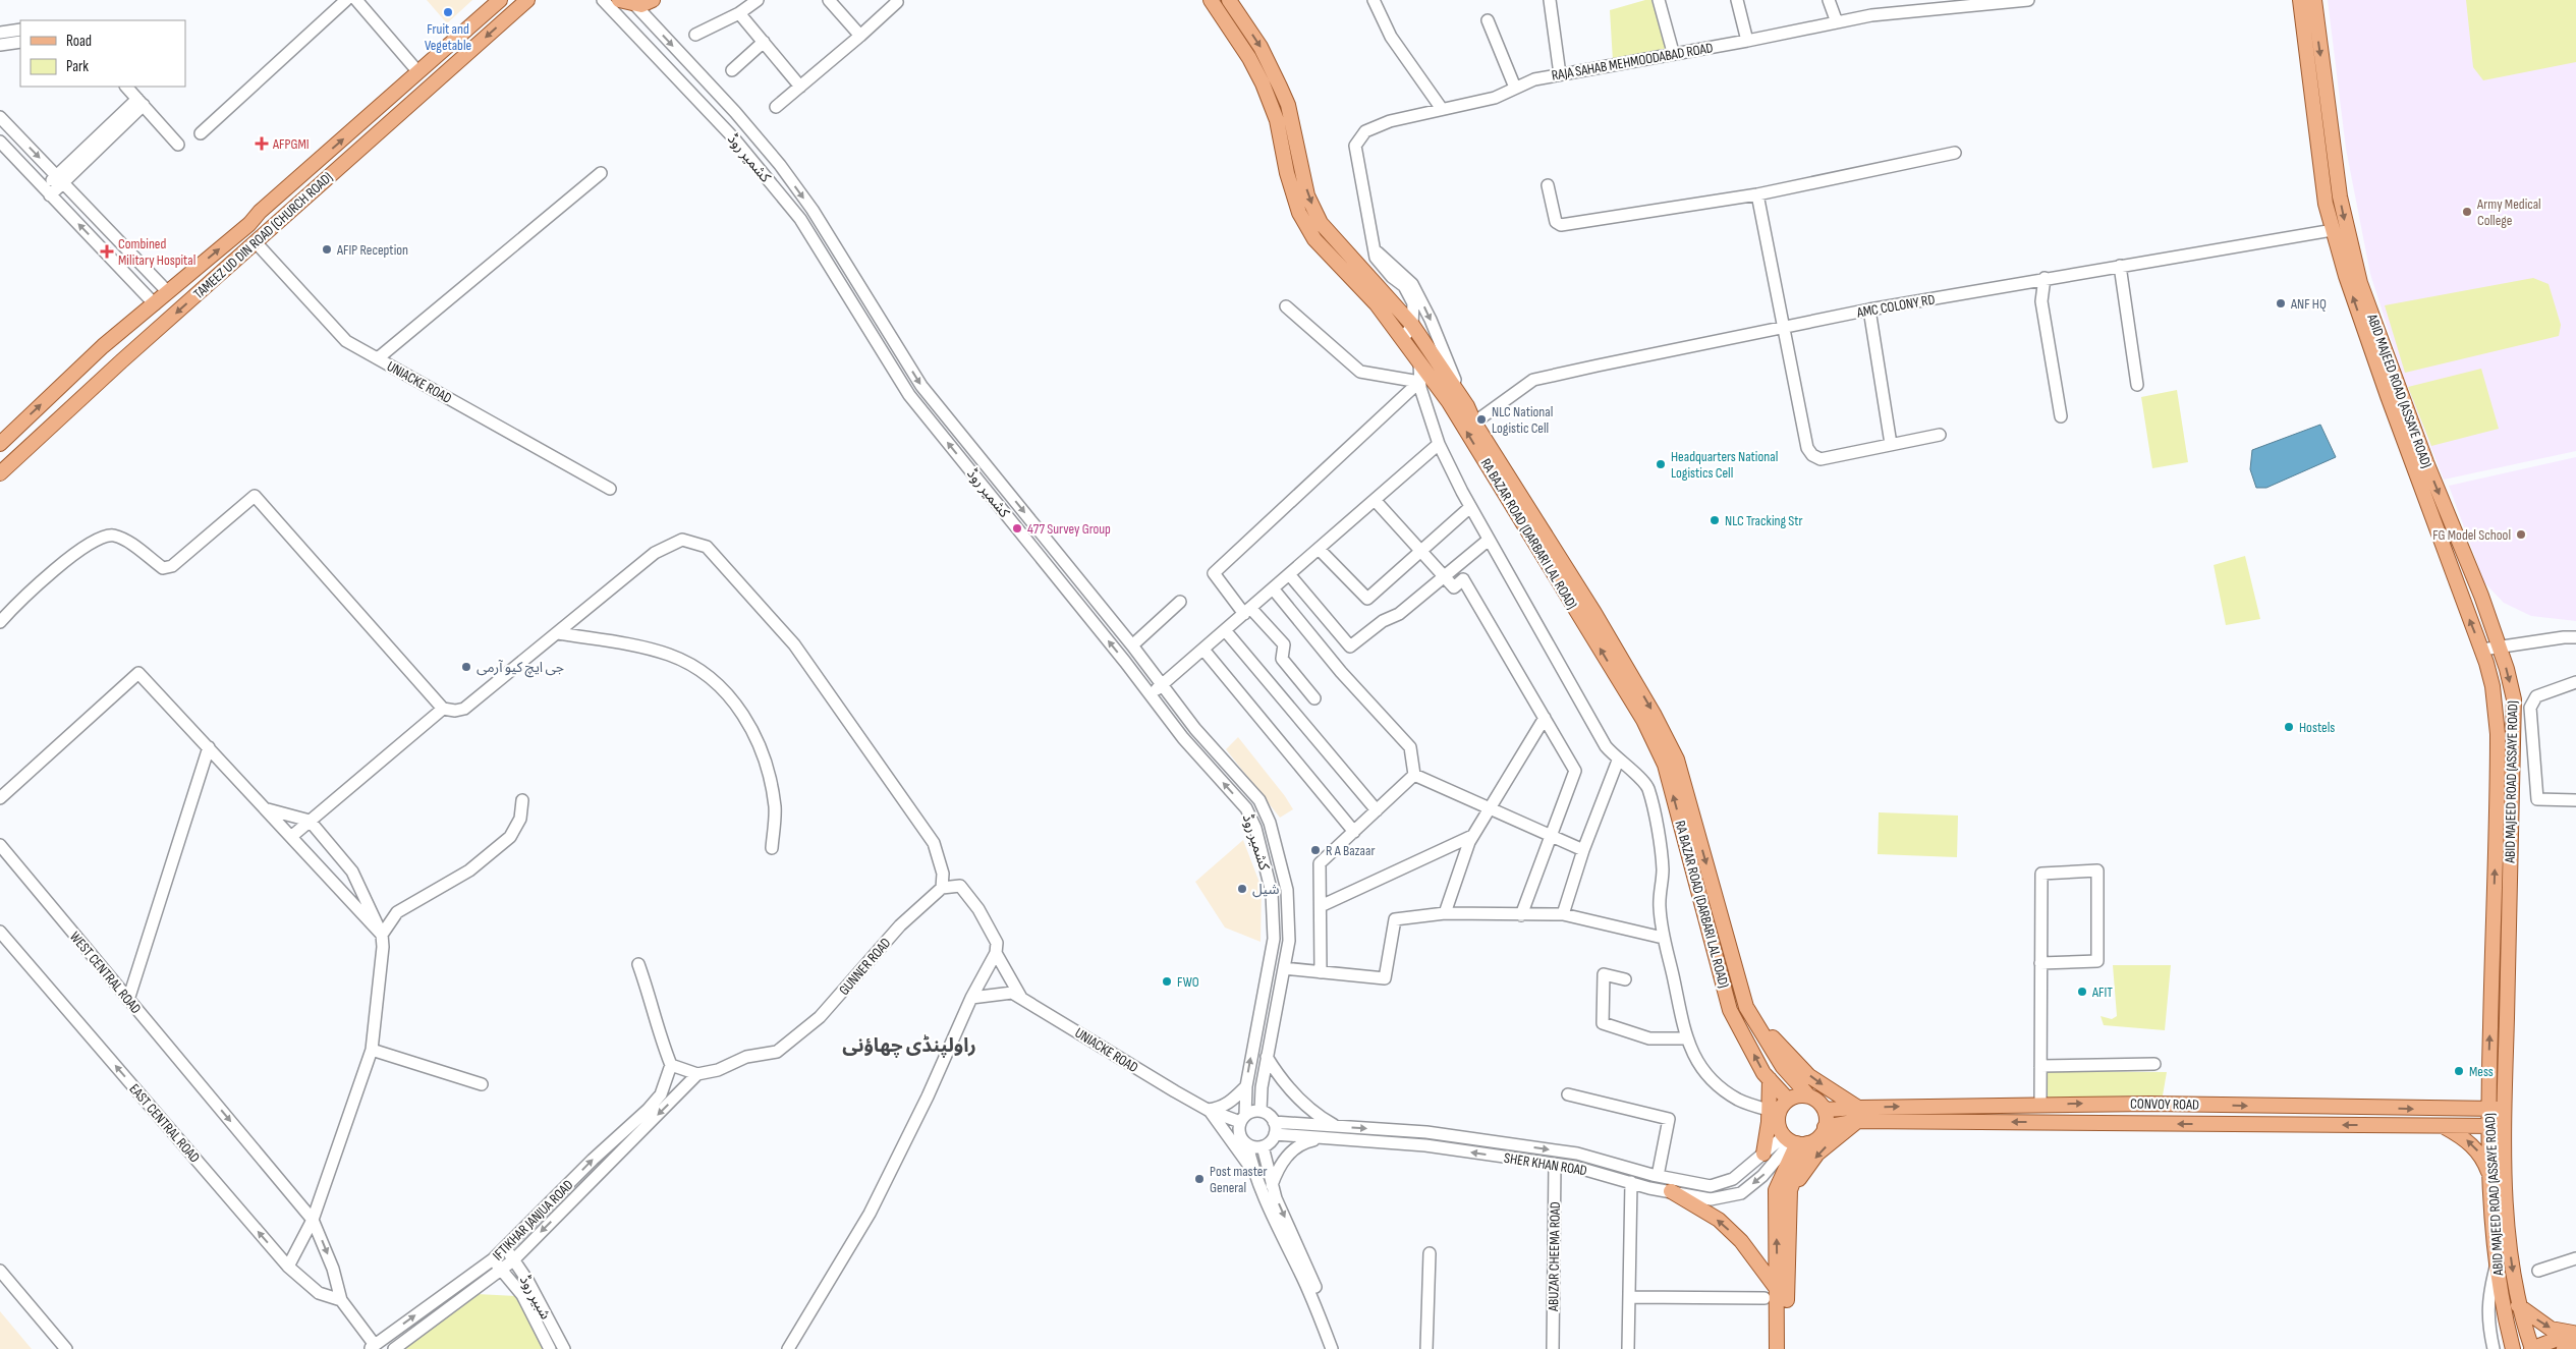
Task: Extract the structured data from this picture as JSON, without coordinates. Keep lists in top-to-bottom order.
{
  "streets": {
    "main road": [
      "TAMEEZ UD DIN ROAD (CHURCH ROAD)",
      "ABID MAJEED ROAD (ASSAYE ROAD)",
      "RA BAZAR ROAD (DARBARI LAL ROAD)",
      "CONVOY ROAD"
    ],
    "street": [
      "RAJA SAHAB MEHMOODABAD ROAD",
      "کشمیر روڈ",
      "AMC COLONY RD",
      "UNIACKE ROAD",
      "GUNNER ROAD",
      "WEST CENTRAL ROAD",
      "EAST CENTRAL ROAD",
      "SHER KHAN ROAD",
      "IFTIKHAR JANJUA ROAD",
      "ABUZAR CHEEMA ROAD",
      "شبیر روڈ"
    ]
  },
  "crossings": [
    ["کشمیر روڈ", "UNIACKE ROAD"],
    ["کشمیر روڈ", "SHER KHAN ROAD"],
    ["TAMEEZ UD DIN ROAD (CHURCH ROAD)", "UNIACKE ROAD"],
    ["AMC COLONY RD", "ABID MAJEED ROAD (ASSAYE ROAD)"],
    ["AMC COLONY RD", "RA BAZAR ROAD (DARBARI LAL ROAD)"],
    ["UNIACKE ROAD", "SHER KHAN ROAD"],
    ["ABID MAJEED ROAD (ASSAYE ROAD)", "CONVOY ROAD"],
    ["RA BAZAR ROAD (DARBARI LAL ROAD)", "CONVOY ROAD"],
    ["RA BAZAR ROAD (DARBARI LAL ROAD)", "SHER KHAN ROAD"],
    ["GUNNER ROAD", "IFTIKHAR JANJUA ROAD"],
    ["WEST CENTRAL ROAD", "EAST CENTRAL ROAD"],
    ["CONVOY ROAD", "SHER KHAN ROAD"],
    ["SHER KHAN ROAD", "ABUZAR CHEEMA ROAD"],
    ["IFTIKHAR JANJUA ROAD", "شبیر روڈ"]
  ],
  "one_way": ["EAST CENTRAL ROAD"],
  "districts": ["راولپنڈی چھاؤنی"],
  "places": {
    "other": [
      "Fruit and Vegetable",
      "Army Medical College",
      "AFIP Reception",
      "ANF HQ",
      "NLC National Logistic Cell",
      "Headquarters National Logistics Cell",
      "NLC Tracking Str",
      "477 Survey Group",
      "FG Model School",
      "جی ایچ کیو آرمی",
      "Hostels",
      "R A Bazaar",
      "شیل",
      "FWO",
      "AFIT",
      "Mess",
      "Post master General"
    ],
    "health": ["AFPGMI", "Combined Military Hospital"]
  },
  "legend": ["Road", "Park"]
}
